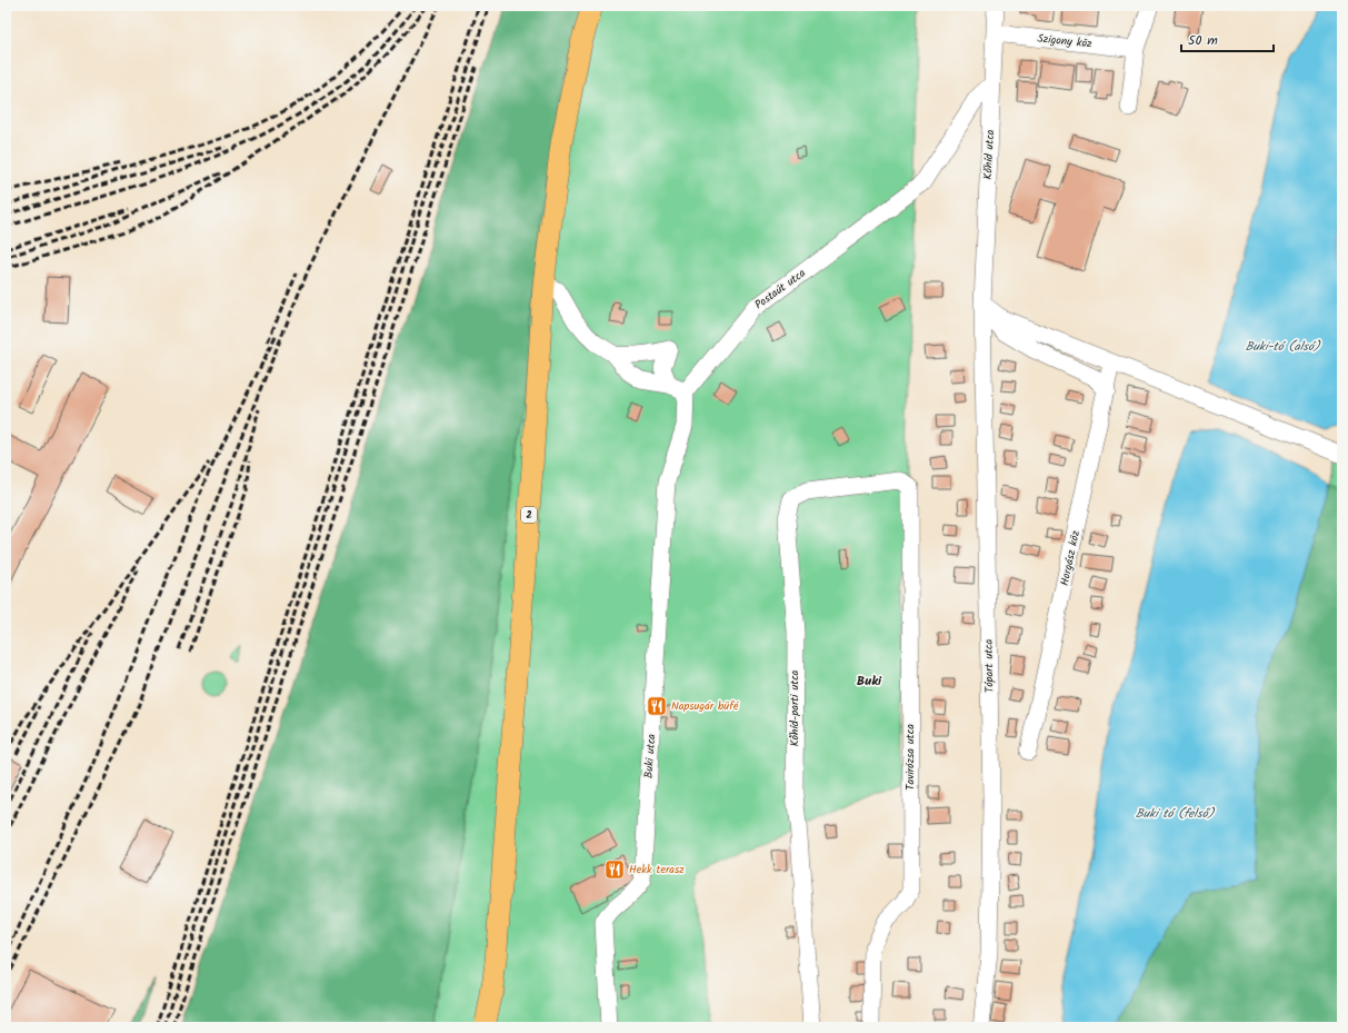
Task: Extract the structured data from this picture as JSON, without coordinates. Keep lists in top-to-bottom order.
{
  "streets": {
    "main road": ["2"],
    "street": [
      "Szigony köz",
      "Kőhíd utca",
      "Postaút utca",
      "Horgász köz",
      "Tópart utca",
      "Kőhíd-parti utca",
      "Buki utca",
      "Tavirózsa utca"
    ]
  },
  "crossings": [
    ["Szigony köz", "Kőhíd utca"],
    ["Kőhíd utca", "Postaút utca"],
    ["Kőhíd utca", "Tópart utca"],
    ["Postaút utca", "Buki utca"],
    ["Kőhíd-parti utca", "Tavirózsa utca"]
  ],
  "districts": ["Buki"],
  "water": ["Buki-tó (alsó)", "Buki tó (felső)"],
  "places": {
    "restaurant": ["Napsugár büfé", "Hekk terasz"]
  },
  "scale_bar": "50 m"
}
